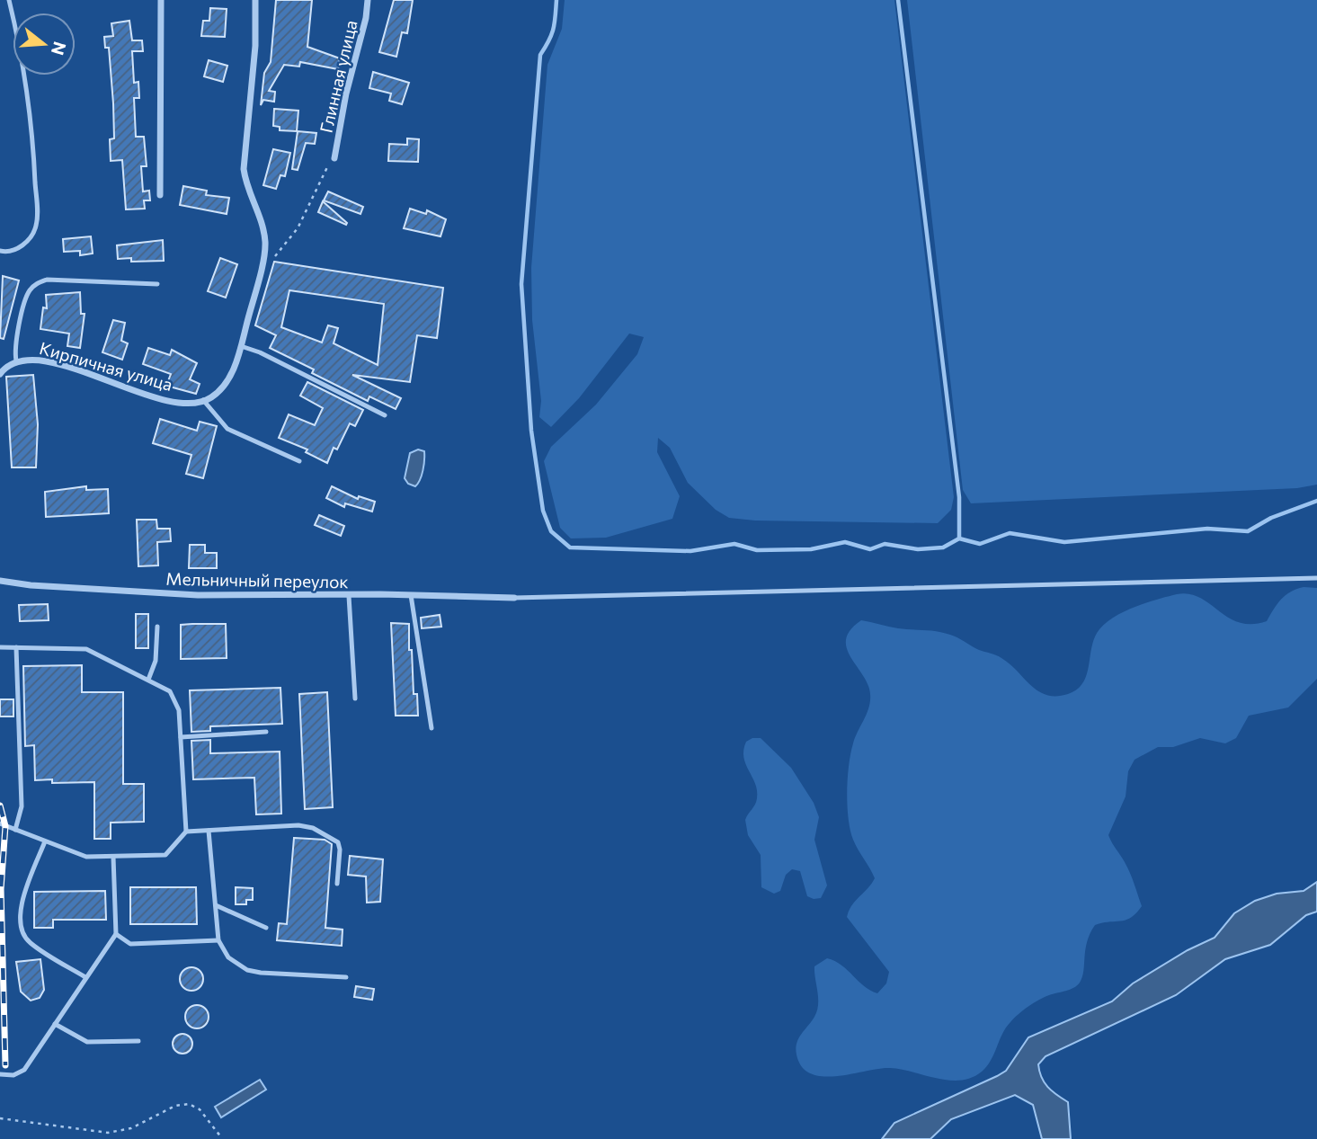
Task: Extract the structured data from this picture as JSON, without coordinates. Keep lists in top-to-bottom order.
{
  "streets": {
    "street": ["Глинная улица", "Кирпичная улица", "Мельничный переулок"]
  },
  "north": "right"
}
